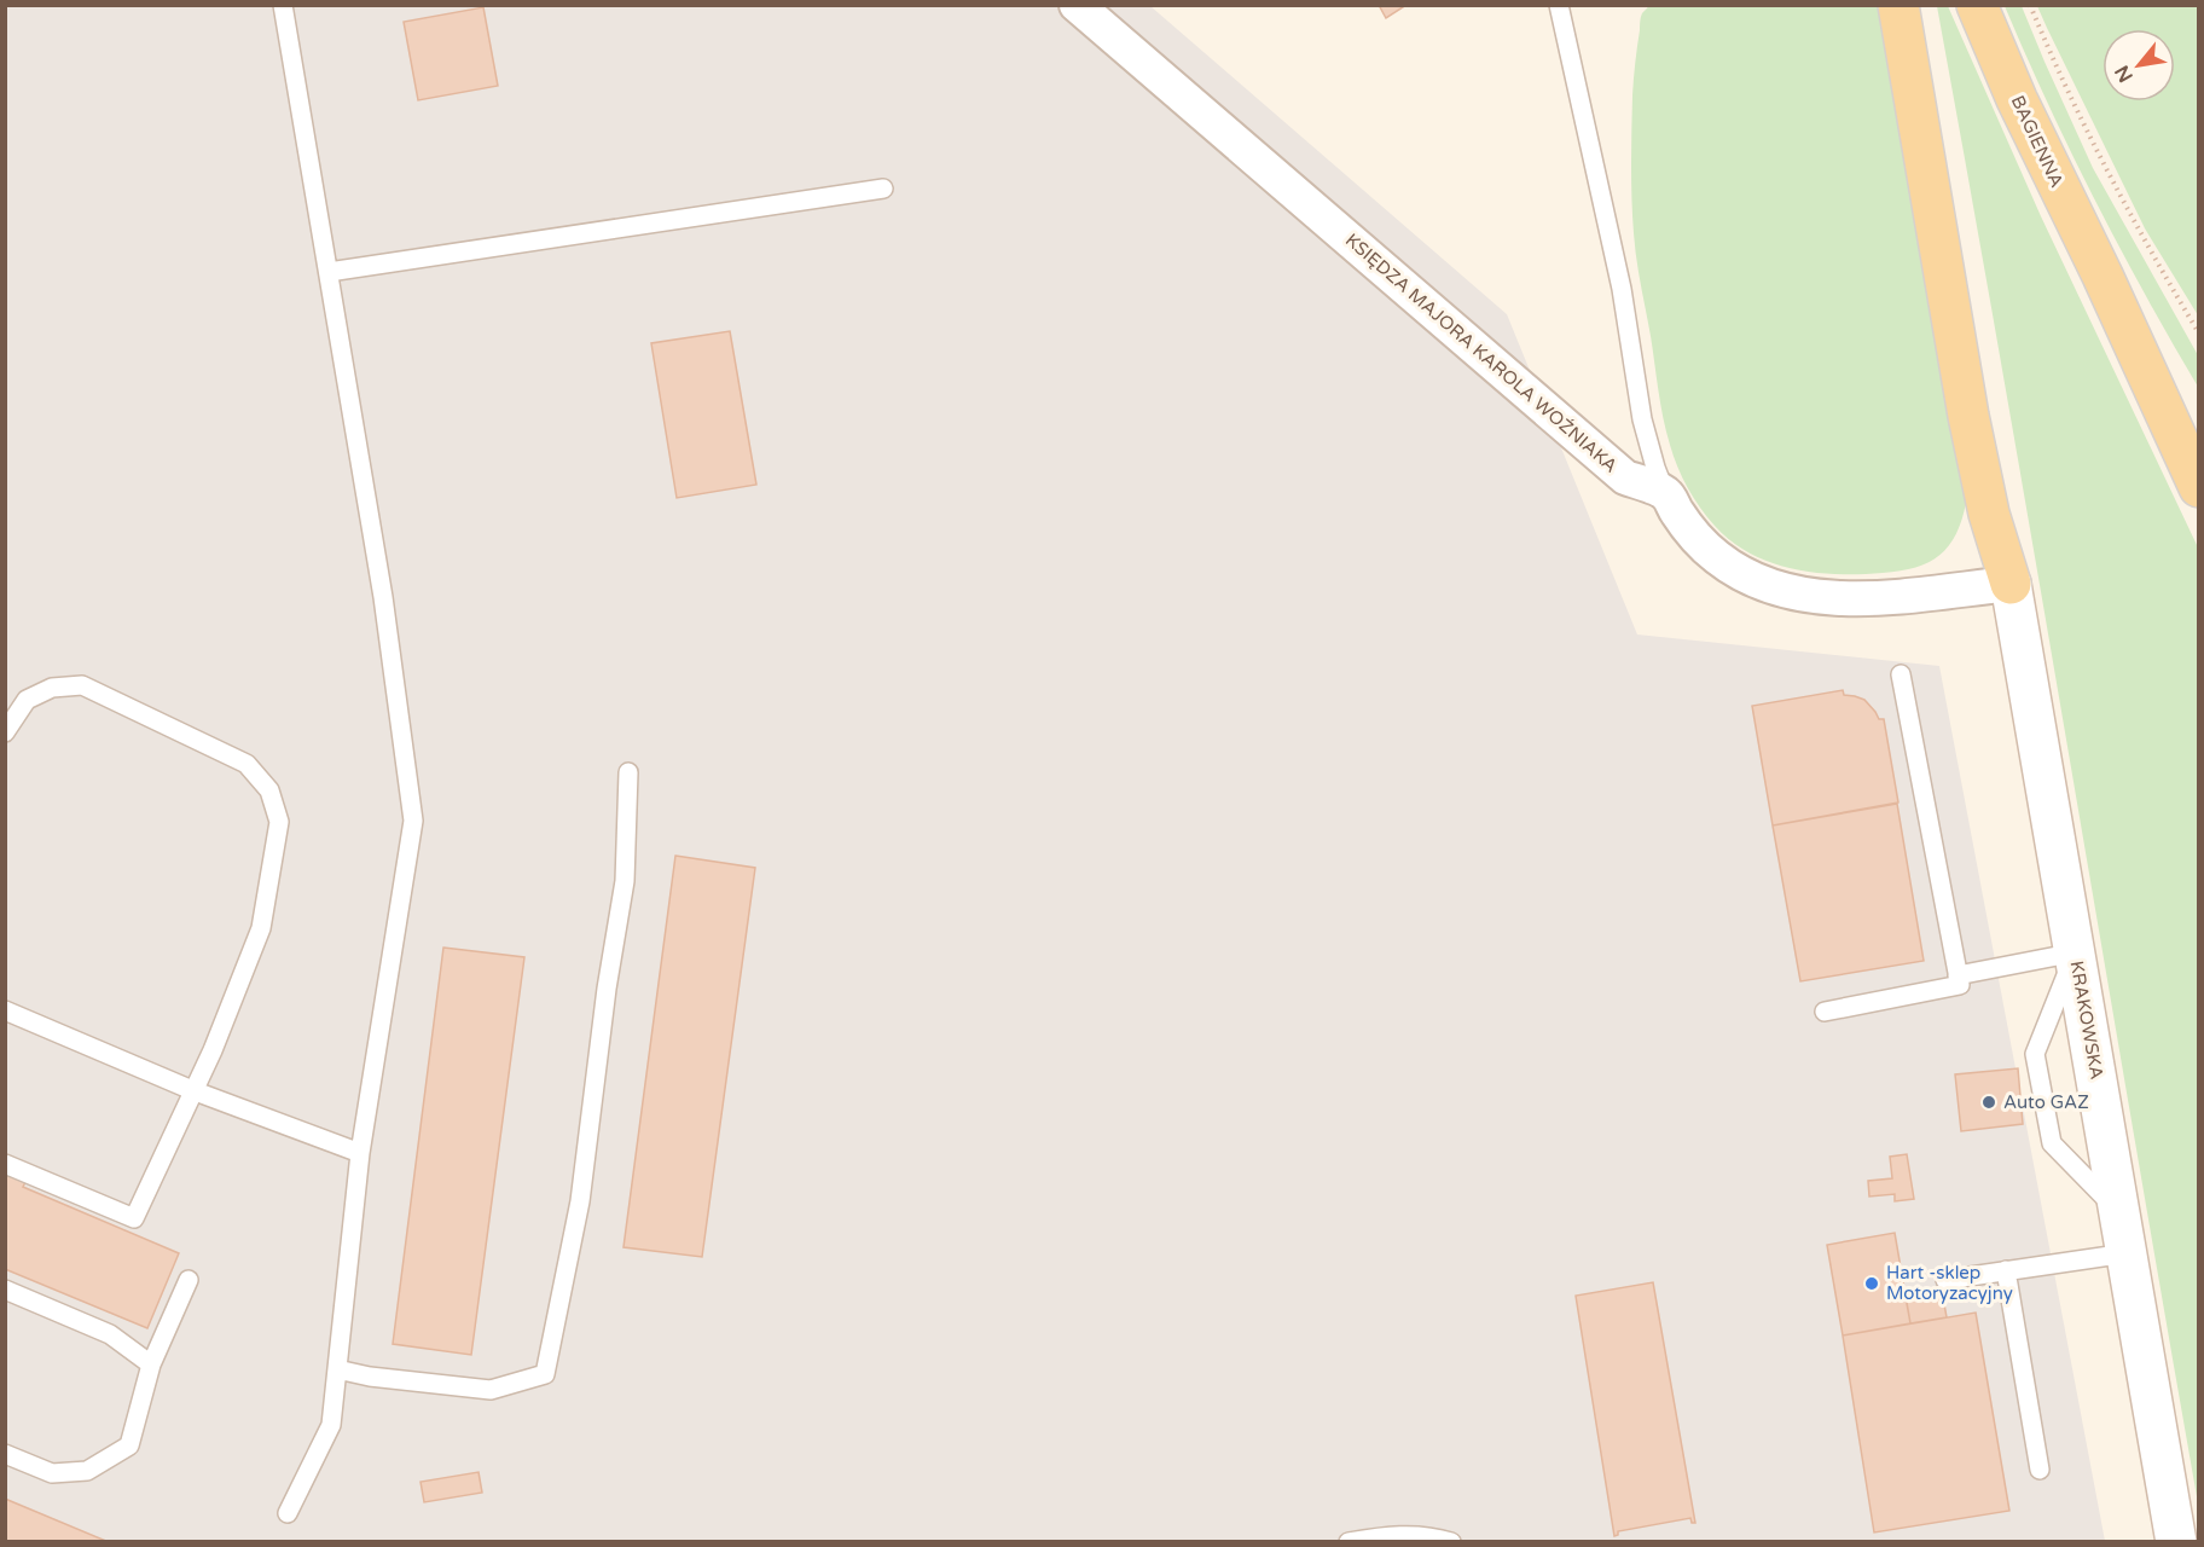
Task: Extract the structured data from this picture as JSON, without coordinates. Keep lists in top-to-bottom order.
{
  "streets": {
    "main road": ["BAGIENNA"],
    "street": ["KSIĘDZA MAJORA KAROLA WOŹNIAKA", "KRAKOWSKA"]
  },
  "places": ["Auto GAZ", "Hart -sklep Motoryzacyjny"],
  "north": "bottom left"
}
